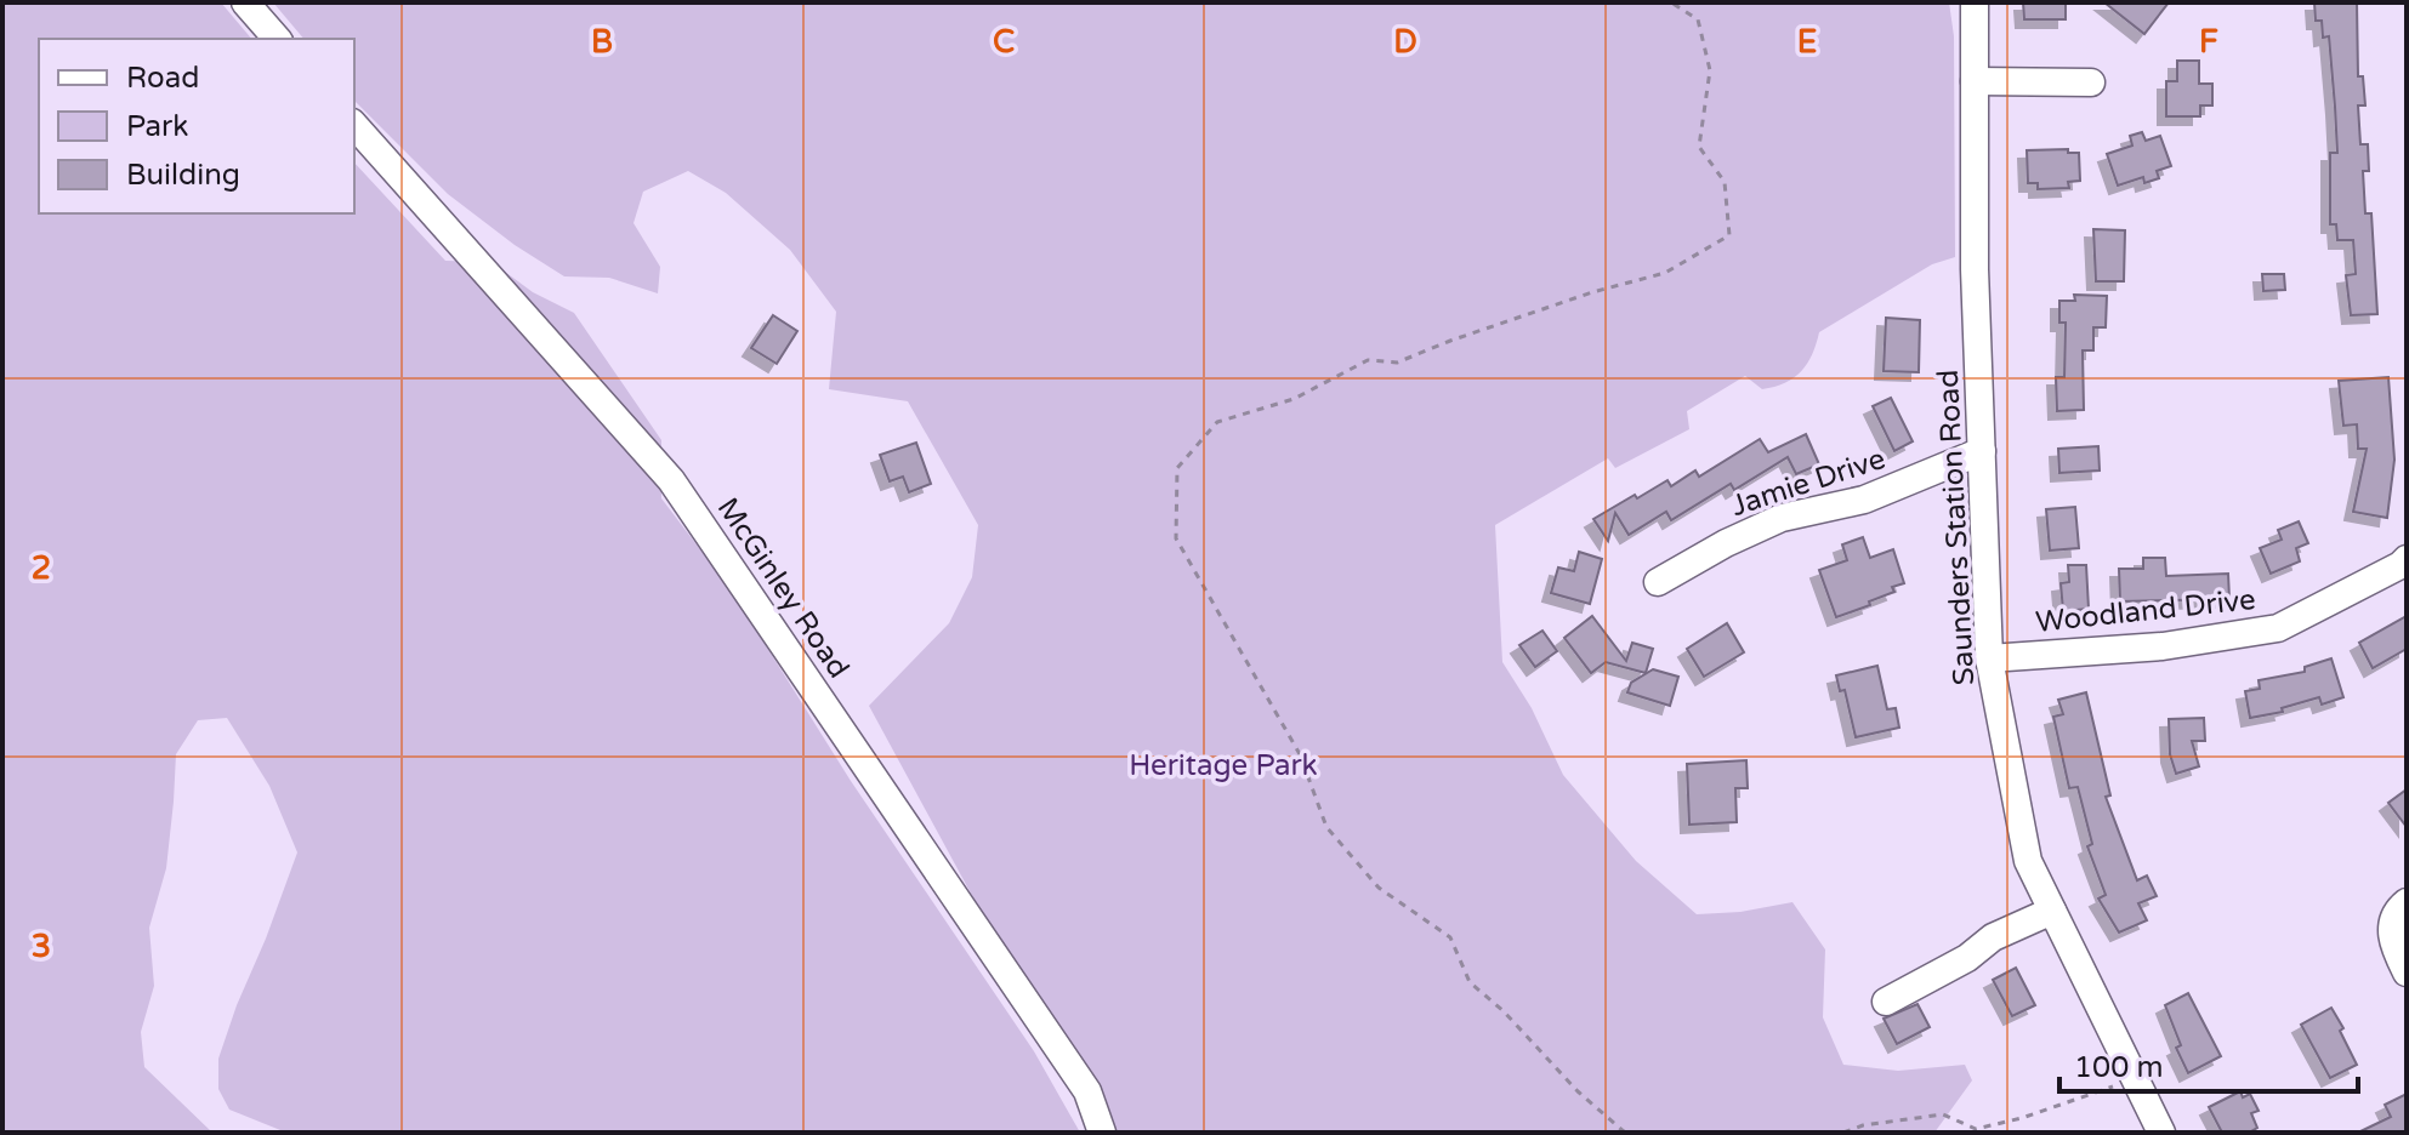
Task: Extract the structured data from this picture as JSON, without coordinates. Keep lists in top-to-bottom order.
{
  "streets": {
    "street": [
      "Jamie Drive",
      "Saunders Station Road",
      "McGinley Road",
      "Woodland Drive"
    ]
  },
  "crossings": [
    ["Jamie Drive", "Saunders Station Road"],
    ["Saunders Station Road", "Woodland Drive"]
  ],
  "parks": ["Heritage Park"],
  "legend": ["Road", "Park", "Building"],
  "scale_bar": "100 m",
  "grid": {
    "columns": [
      "B",
      "C",
      "D",
      "E",
      "F"
    ],
    "rows": ["2", "3"]
  }
}
